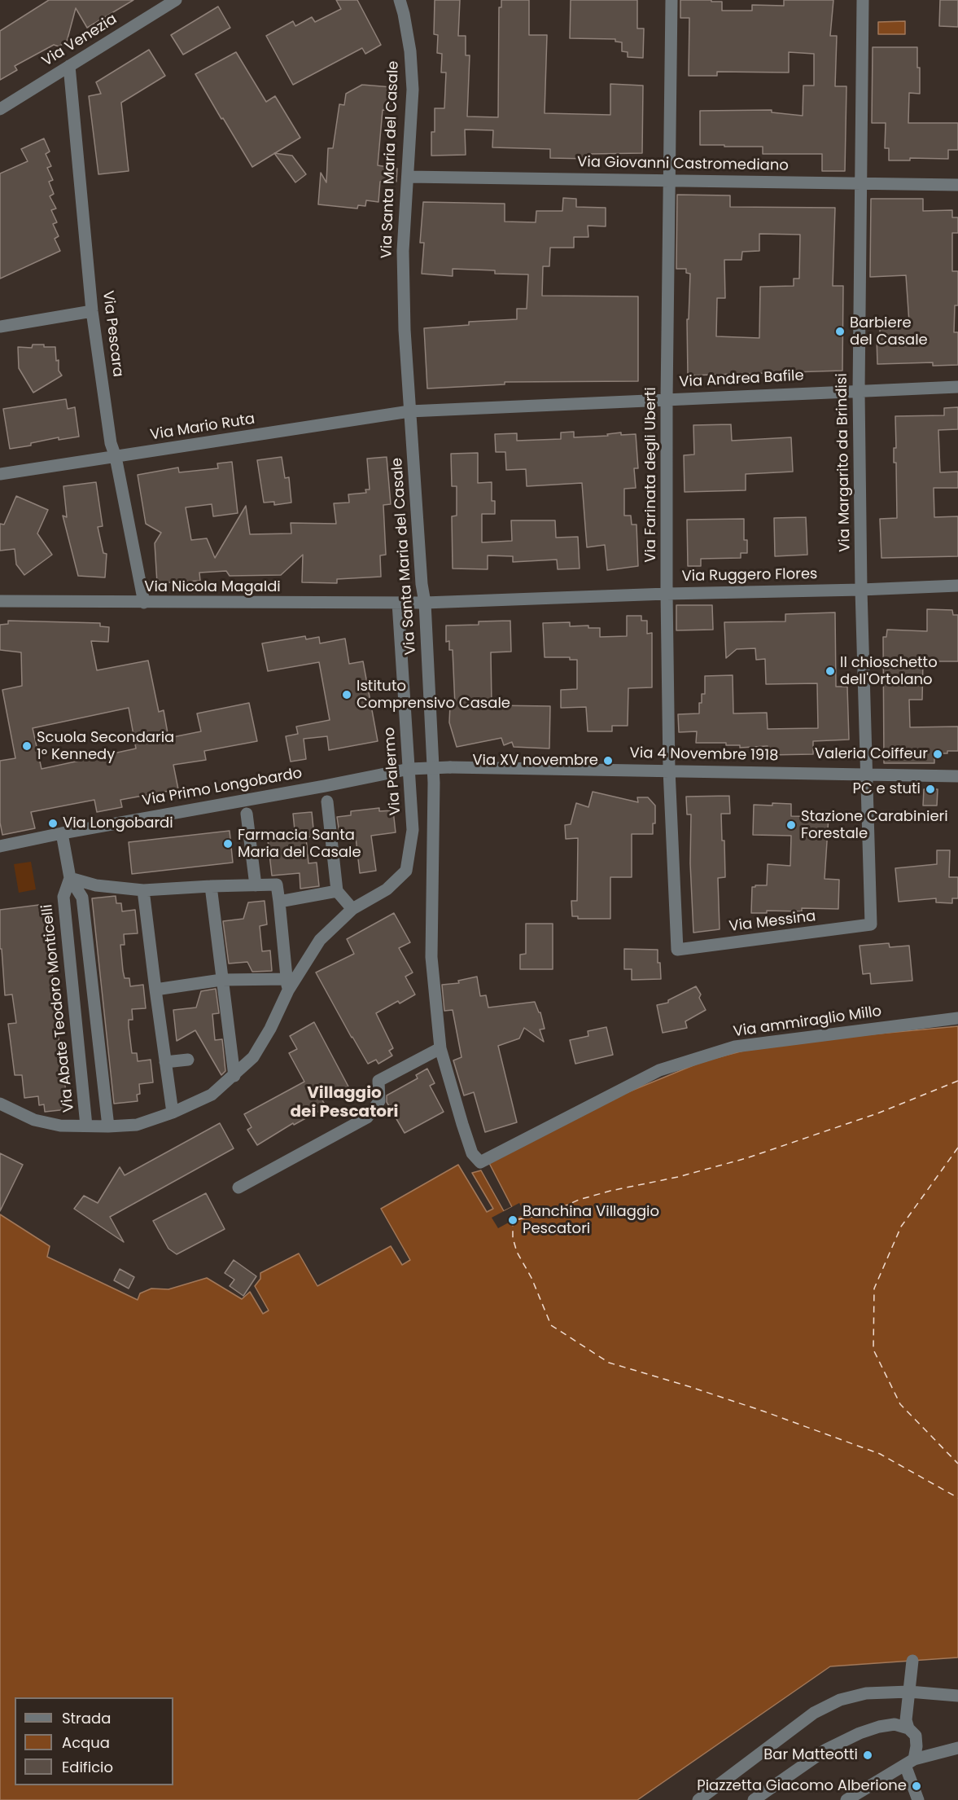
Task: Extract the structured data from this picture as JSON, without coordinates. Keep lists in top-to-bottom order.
{
  "streets": {
    "street": [
      "Via Venezia",
      "Via Santa Maria del Casale",
      "Via Giovanni Castromediano",
      "Via Pescara",
      "Via Andrea Bafile",
      "Via Mario Ruta",
      "Via Margarito da Brindisi",
      "Via Farinata degli Uberti",
      "Via Ruggero Flores",
      "Via Nicola Magaldi",
      "Via 4 Novembre 1918",
      "Via Palermo",
      "Via Primo Longobardo",
      "Via Messina",
      "Via Abate Teodoro Monticelli",
      "Via ammiraglio Millo"
    ]
  },
  "crossings": [
    ["Via Venezia", "Via Pescara"],
    ["Via Santa Maria del Casale", "Via Giovanni Castromediano"],
    ["Via Santa Maria del Casale", "Via Andrea Bafile"],
    ["Via Santa Maria del Casale", "Via Mario Ruta"],
    ["Via Santa Maria del Casale", "Via Ruggero Flores"],
    ["Via Santa Maria del Casale", "Via Nicola Magaldi"],
    ["Via Santa Maria del Casale", "Via ammiraglio Millo"],
    ["Via Giovanni Castromediano", "Via Margarito da Brindisi"],
    ["Via Giovanni Castromediano", "Via Farinata degli Uberti"],
    ["Via Pescara", "Via Mario Ruta"],
    ["Via Pescara", "Via Nicola Magaldi"],
    ["Via Andrea Bafile", "Via Mario Ruta"],
    ["Via Andrea Bafile", "Via Margarito da Brindisi"],
    ["Via Andrea Bafile", "Via Farinata degli Uberti"],
    ["Via Margarito da Brindisi", "Via Ruggero Flores"],
    ["Via Margarito da Brindisi", "Via 4 Novembre 1918"],
    ["Via Margarito da Brindisi", "Via Messina"],
    ["Via Farinata degli Uberti", "Via Ruggero Flores"],
    ["Via Farinata degli Uberti", "Via 4 Novembre 1918"],
    ["Via Farinata degli Uberti", "Via Messina"],
    ["Via Ruggero Flores", "Via Nicola Magaldi"],
    ["Via Nicola Magaldi", "Via Palermo"],
    ["Via 4 Novembre 1918", "Via Primo Longobardo"],
    ["Via 4 Novembre 1918", "Via Messina"],
    ["Via Palermo", "Via Primo Longobardo"],
    ["Via Palermo", "Via Abate Teodoro Monticelli"]
  ],
  "districts": ["Villaggio dei Pescatori"],
  "places": [
    "Barbiere del Casale",
    "Il chioschetto dell'Ortolano",
    "Istituto Comprensivo Casale",
    "Scuola Secondaria 1° Kennedy",
    "Valeria Coiffeur",
    "Via XV novembre",
    "PC e stuti",
    "Via Longobardi",
    "Stazione Carabinieri Forestale",
    "Farmacia Santa Maria del Casale",
    "Banchina Villaggio Pescatori",
    "Bar Matteotti",
    "Piazzetta Giacomo Alberione"
  ],
  "legend": ["Strada", "Acqua", "Edificio"]
}
